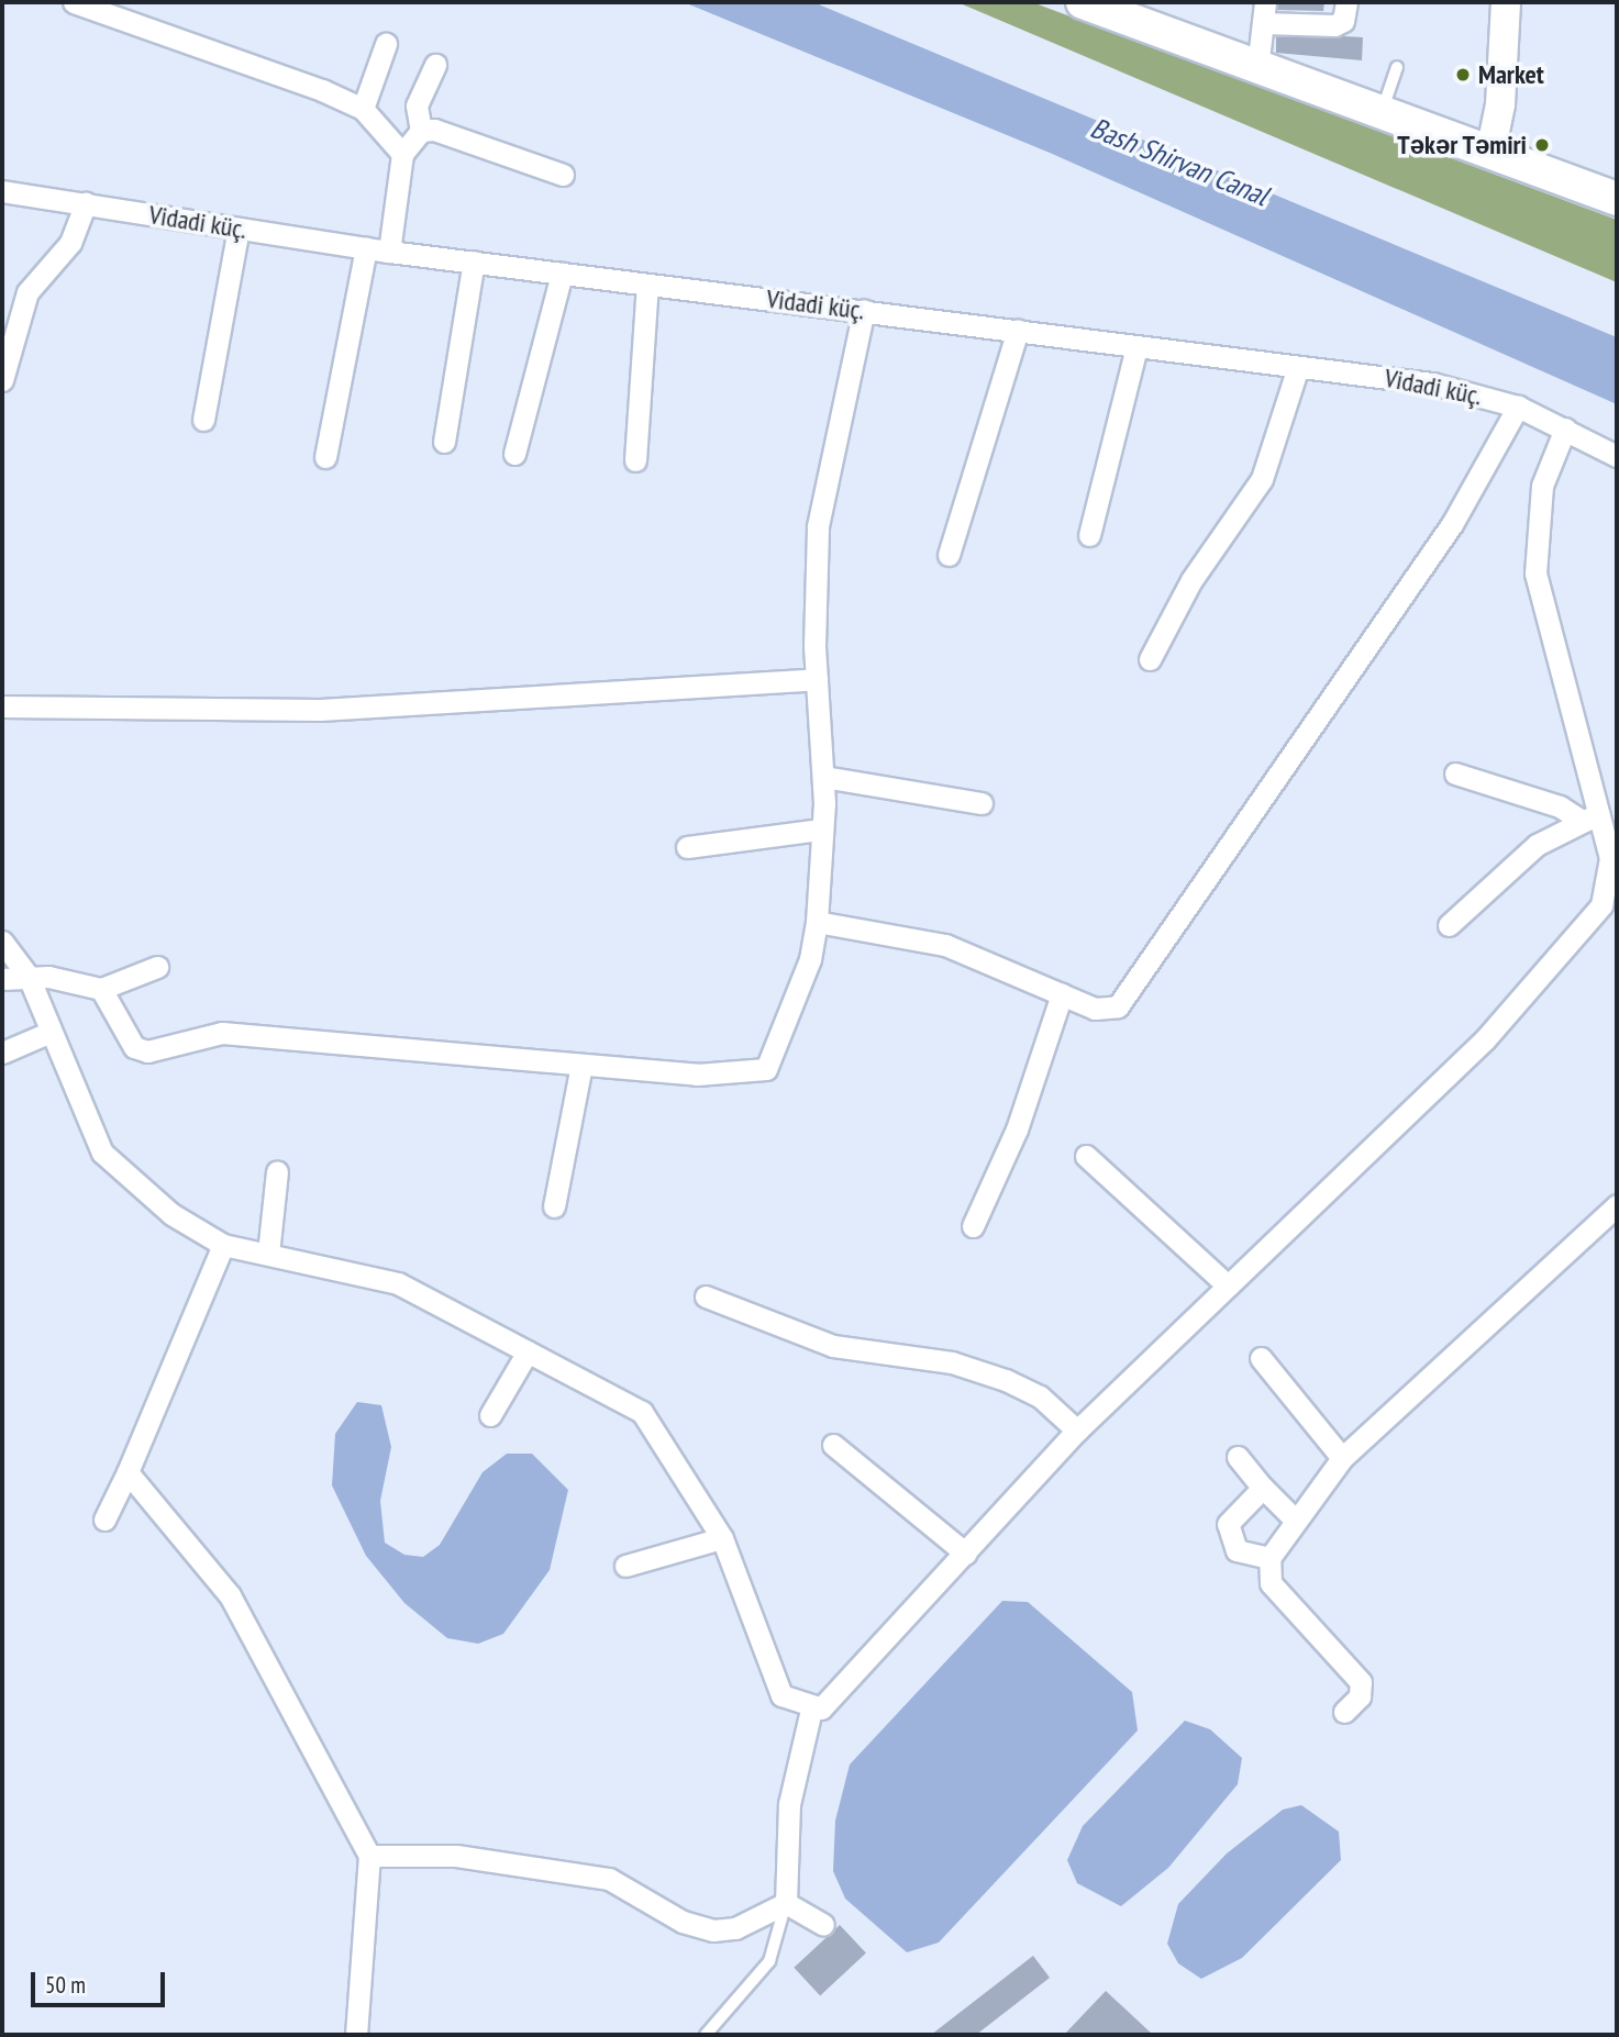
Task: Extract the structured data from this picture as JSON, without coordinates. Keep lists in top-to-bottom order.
{
  "streets": {
    "street": ["Vidadi küç."]
  },
  "water": ["Bash Shirvan Canal"],
  "places": ["Market", "Təkər Təmiri"],
  "scale_bar": "50 m"
}
